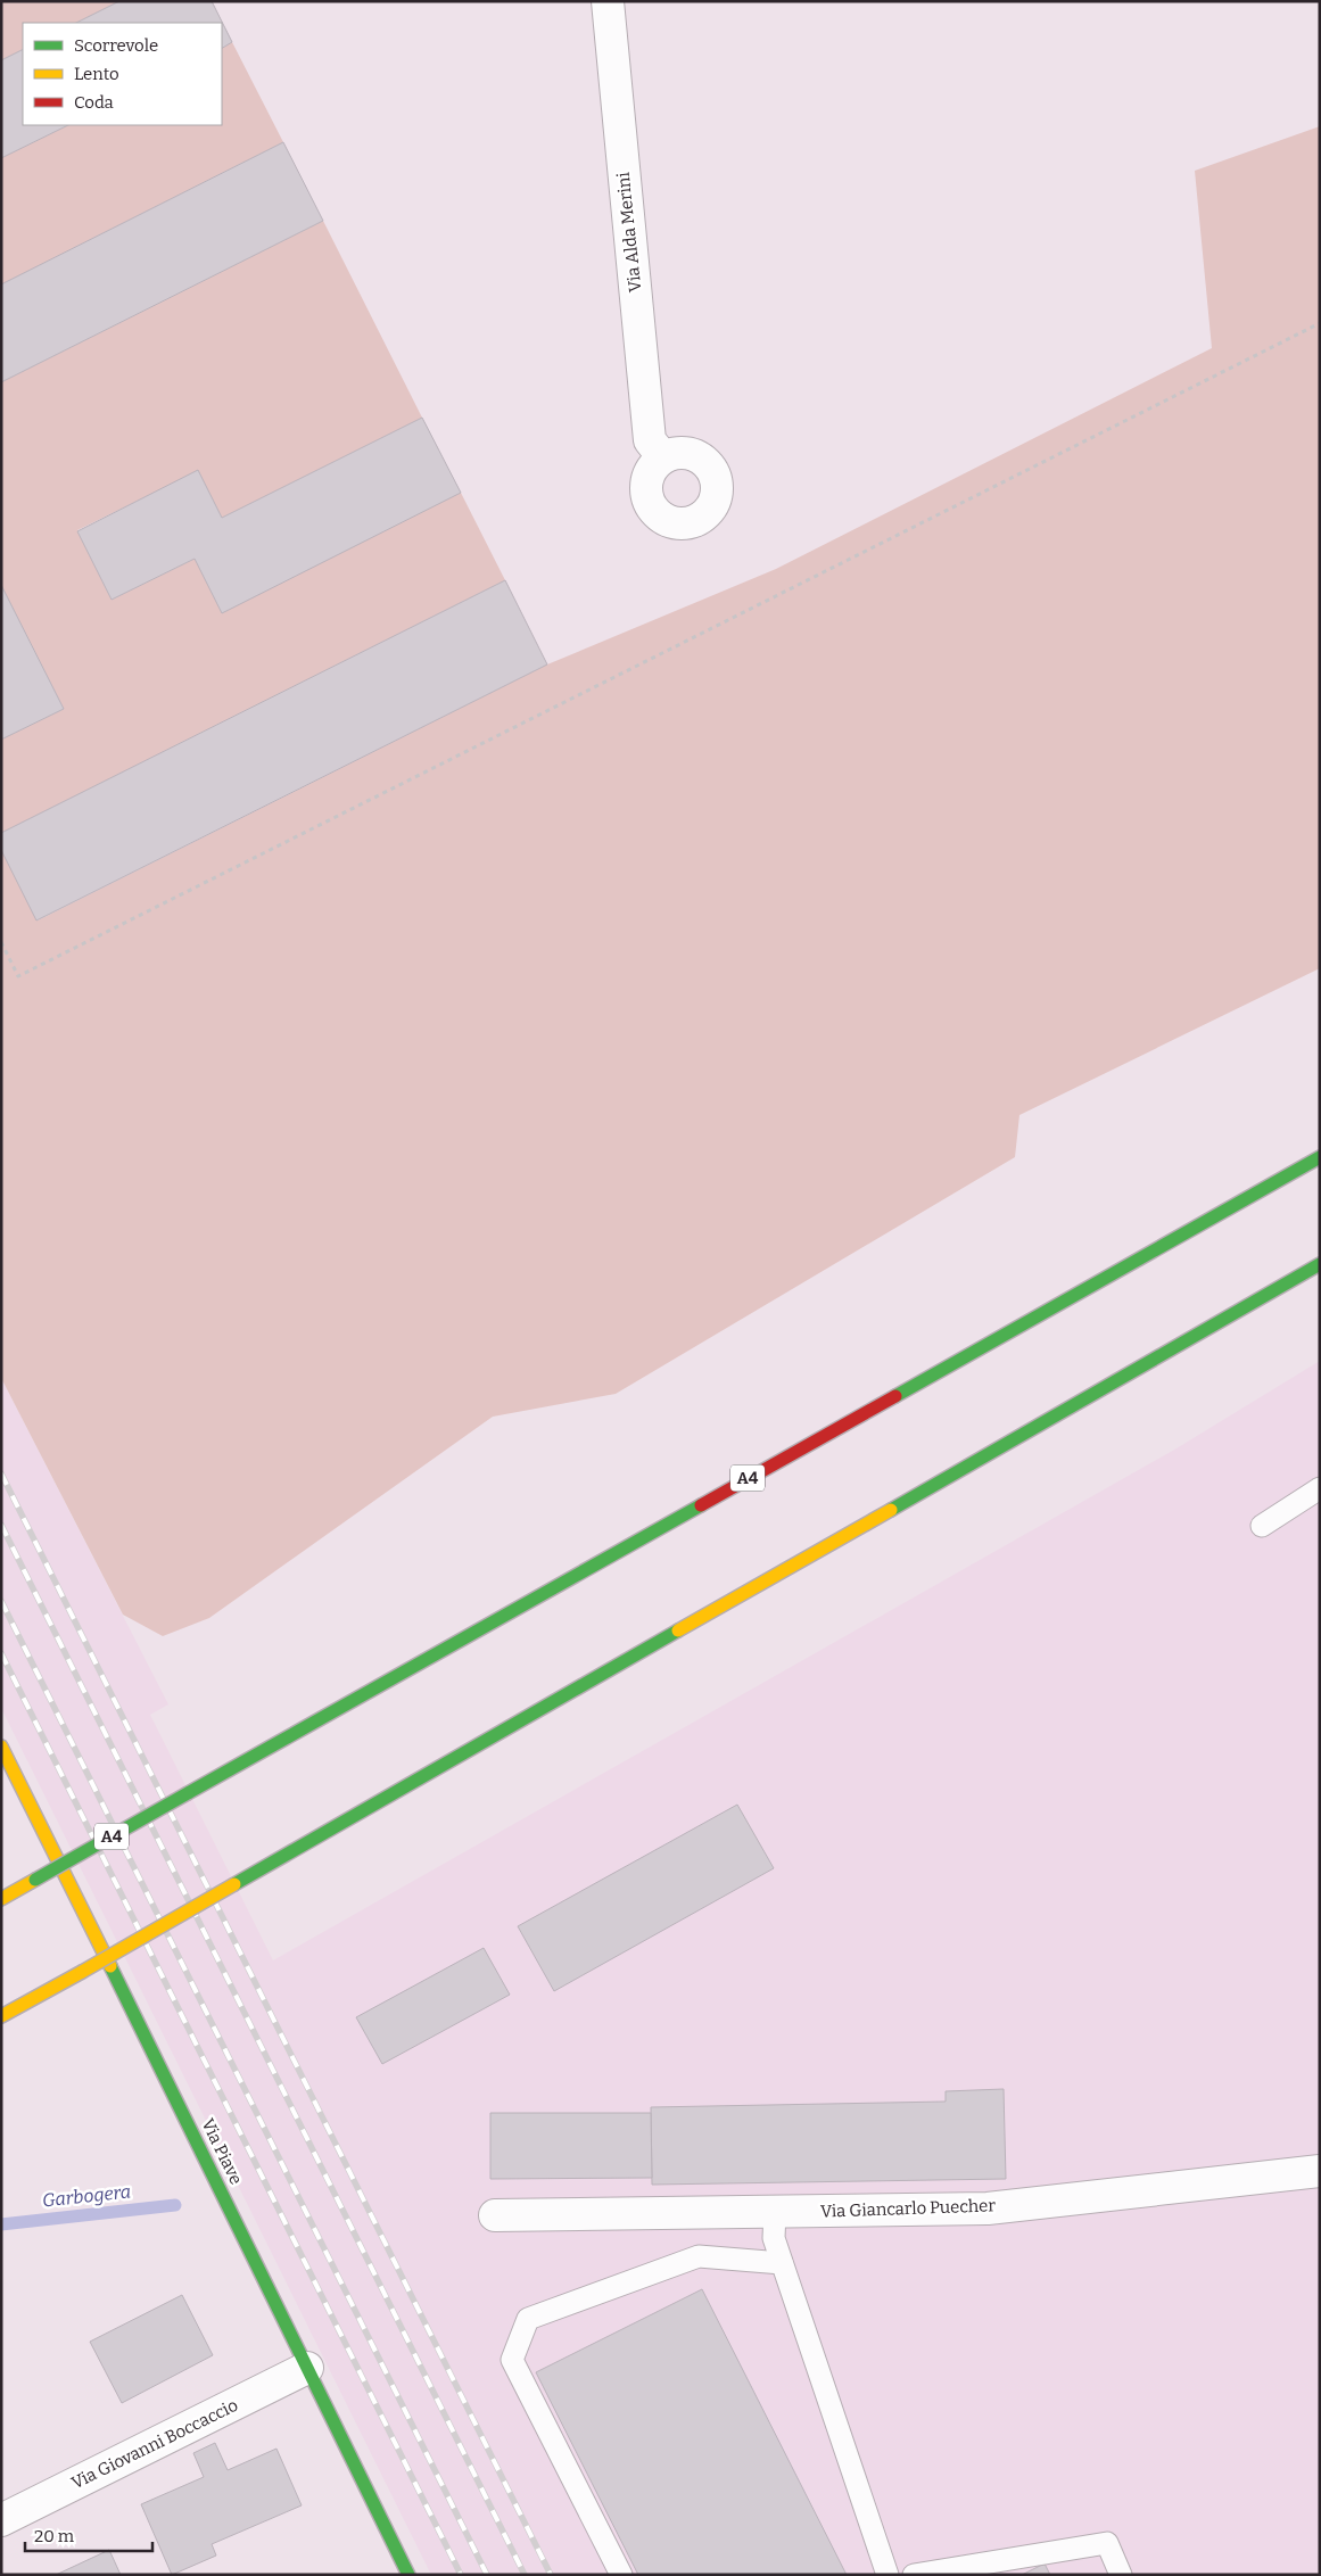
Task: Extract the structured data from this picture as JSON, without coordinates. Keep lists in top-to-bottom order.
{
  "streets": {
    "main road": ["A4", "Via Piave"],
    "street": ["Via Alda Merini", "Via Giancarlo Puecher", "Via Giovanni Boccaccio"]
  },
  "crossings": [
    ["Via Piave", "Via Giovanni Boccaccio"]
  ],
  "water": ["Garbogera"],
  "legend": ["Scorrevole", "Lento", "Coda"],
  "scale_bar": "20 m"
}
